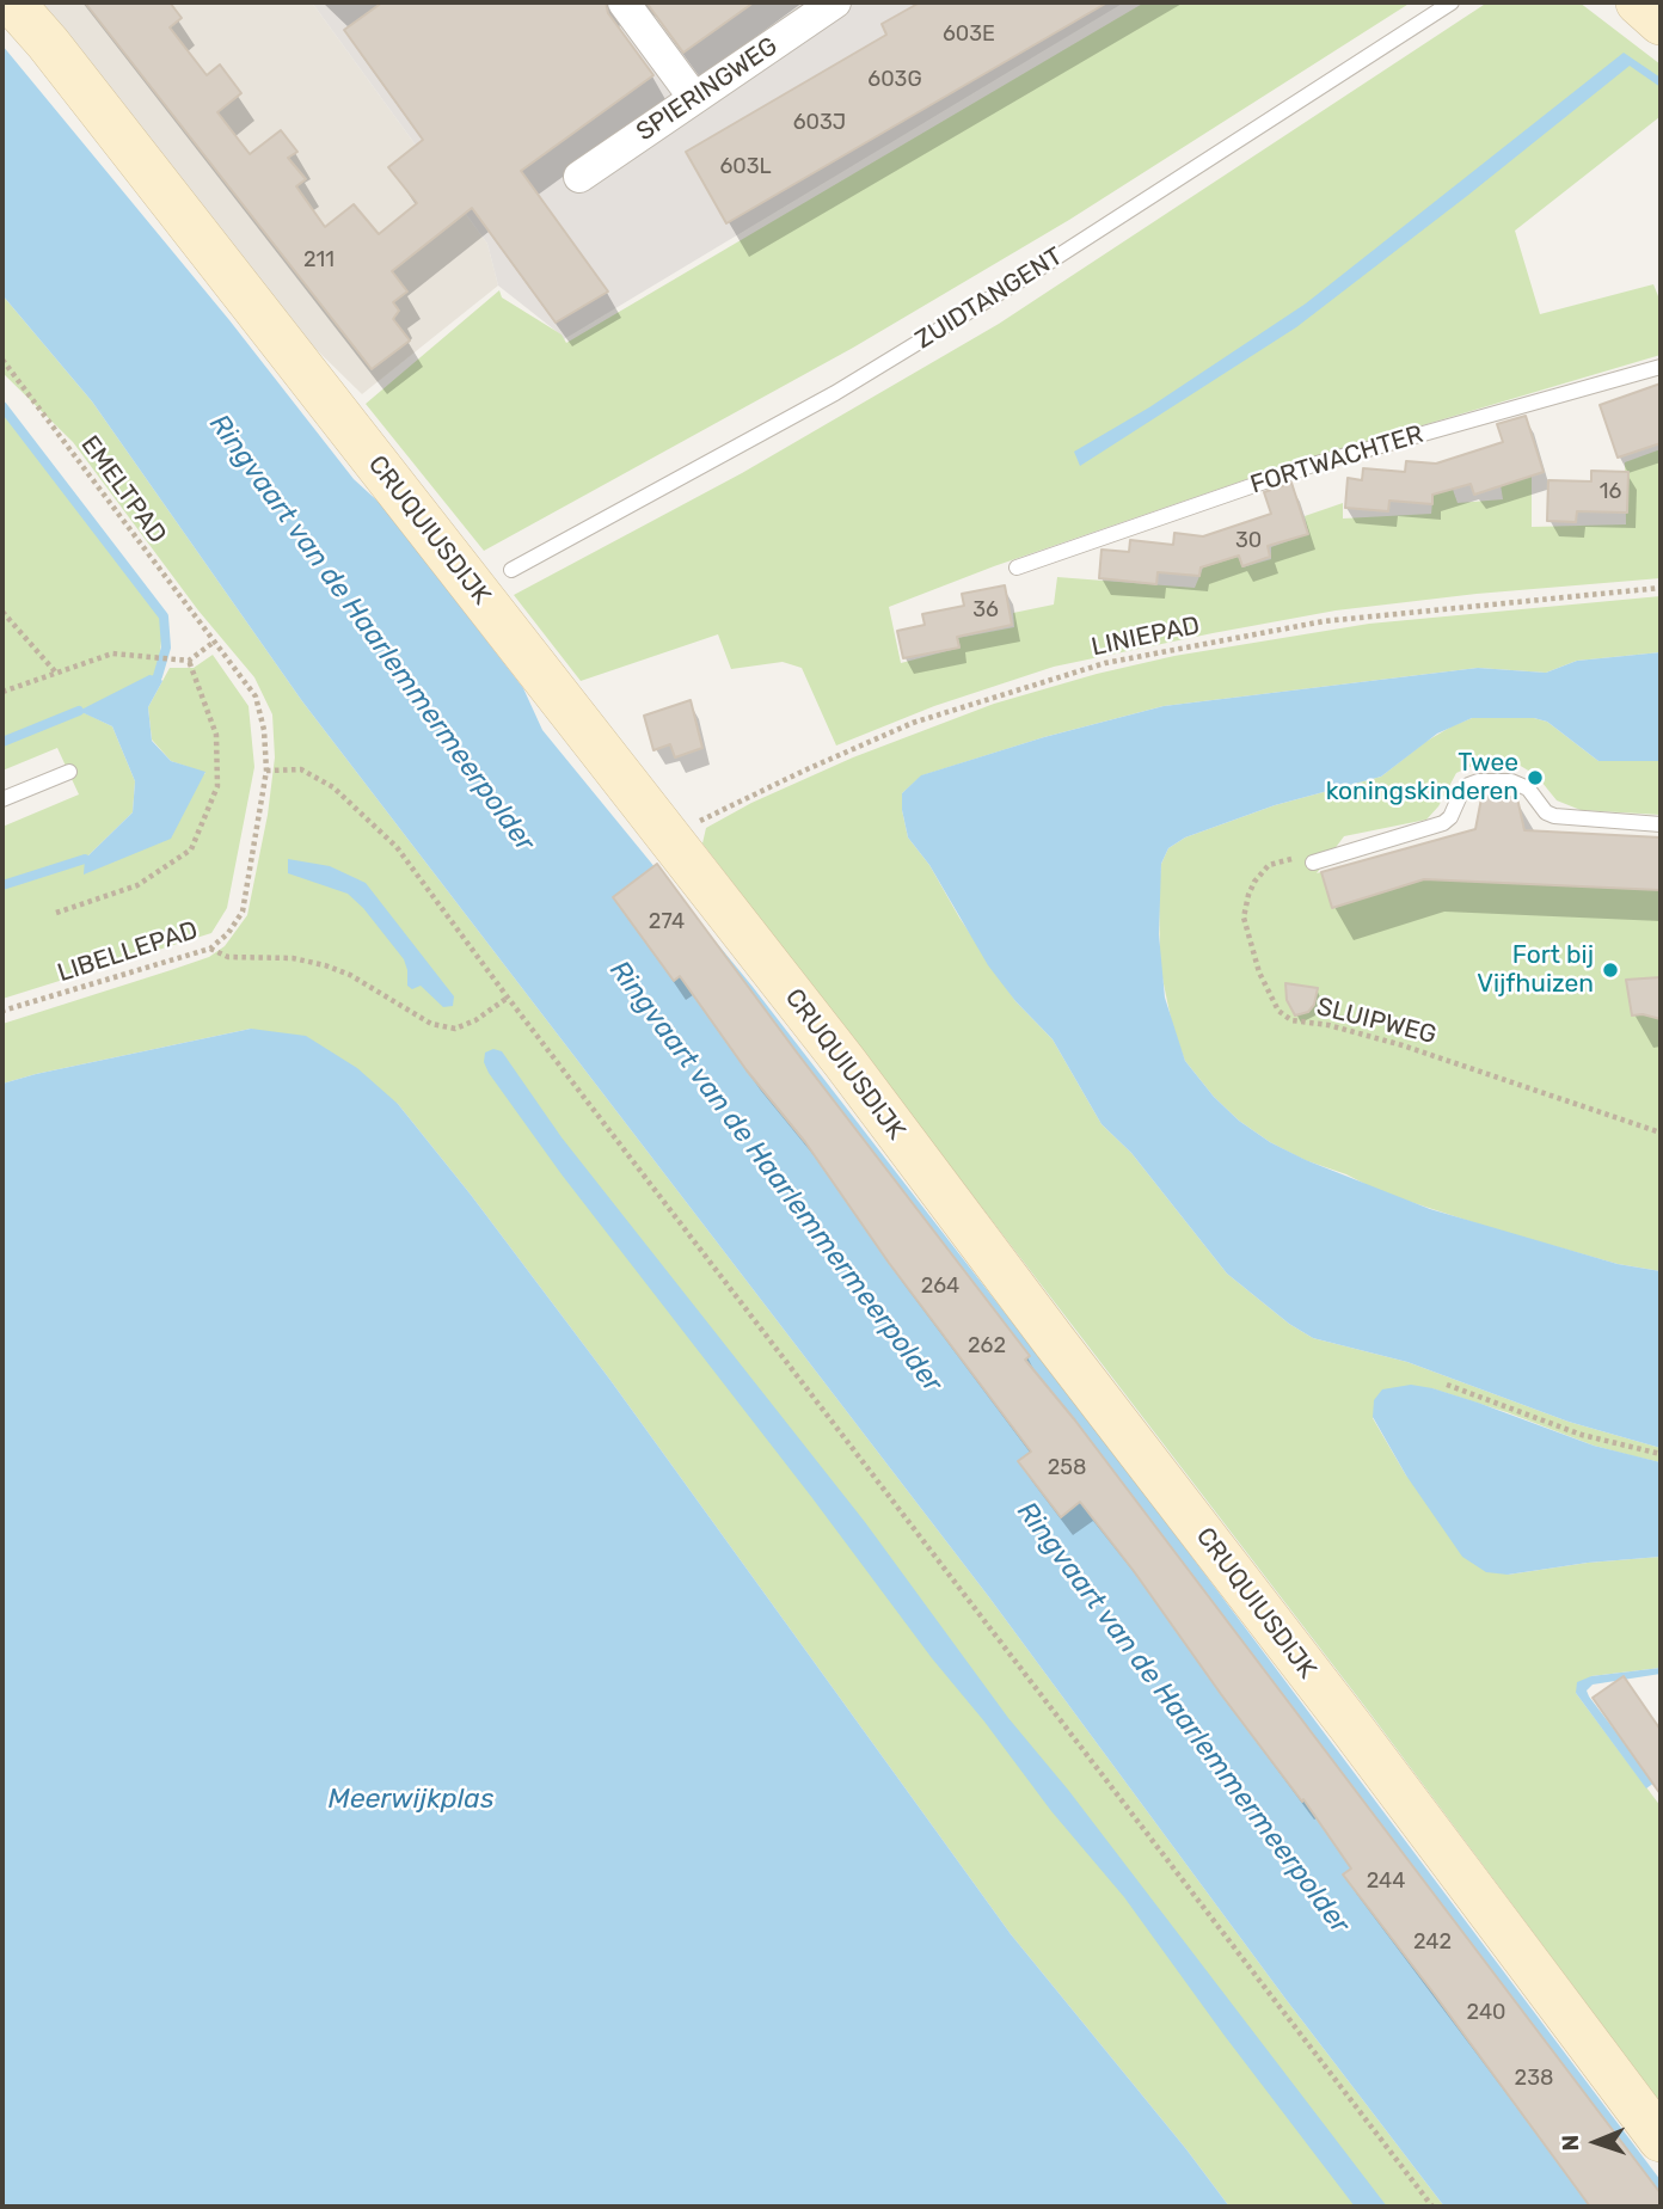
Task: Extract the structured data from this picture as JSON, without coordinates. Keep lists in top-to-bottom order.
{
  "streets": {
    "street": ["SPIERINGWEG", "CRUQUIUSDIJK"],
    "lane": ["ZUIDTANGENT", "FORTWACHTER"],
    "path": [
      "EMELTPAD",
      "LINIEPAD",
      "LIBELLEPAD",
      "SLUIPWEG"
    ]
  },
  "crossings": [
    ["EMELTPAD", "LIBELLEPAD"],
    ["CRUQUIUSDIJK", "LINIEPAD"]
  ],
  "water": ["Ringvaart van de Haarlemmermeerpolder", "Meerwijkplas"],
  "places": ["Twee koningskinderen", "Fort bij Vijfhuizen"],
  "house_numbers": [
    "603E",
    "603G",
    "603J",
    "603L",
    "211",
    "16",
    "30",
    "36",
    "274",
    "264",
    "262",
    "258",
    "244",
    "242",
    "240",
    "238"
  ],
  "north": "left"
}
